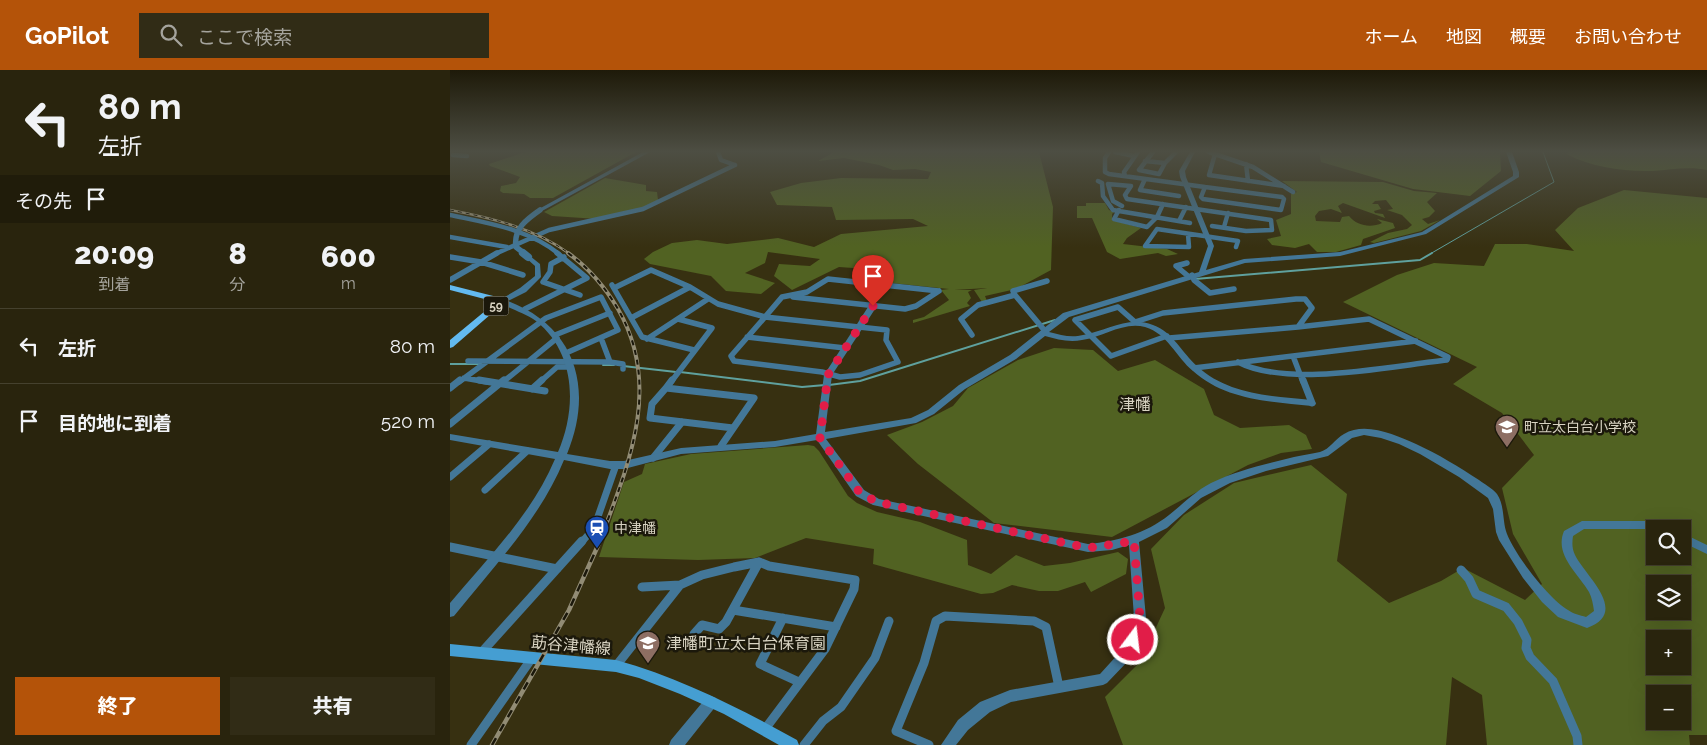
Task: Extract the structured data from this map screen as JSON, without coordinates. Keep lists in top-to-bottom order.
{
  "streets": {
    "main road": ["59", "莇谷津幡線"]
  },
  "districts": ["津幡"],
  "places": {
    "school or university": ["町立太白台小学校", "津幡町立太白台保育園"],
    "station": ["中津幡"]
  },
  "page": {
    "header": "GoPilot",
    "search": "ここで検索",
    "nav": [
      "ホーム",
      "地図",
      "概要",
      "お問い合わせ"
    ],
    "turn": ["80 m", "左折"],
    "then": "その先",
    "eta": [
      "20:09",
      "到着",
      "8",
      "分",
      "600",
      "m"
    ],
    "list": [
      {
        "name": "左折",
        "value": "80 m"
      },
      {
        "name": "目的地に到着",
        "value": "520 m"
      }
    ],
    "map_buttons": ["+", "−"],
    "buttons": ["終了", "共有"]
  }
}
